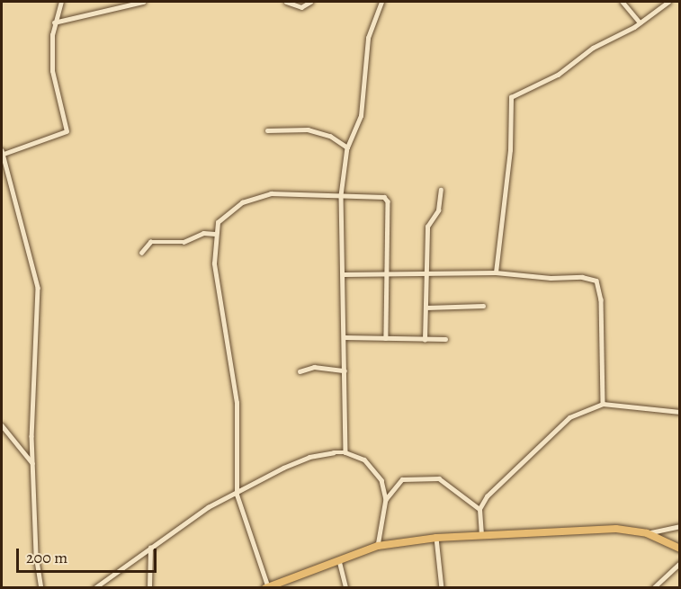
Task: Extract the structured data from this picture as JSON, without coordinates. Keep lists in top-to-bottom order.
{
  "scale_bar": "200 m"
}
